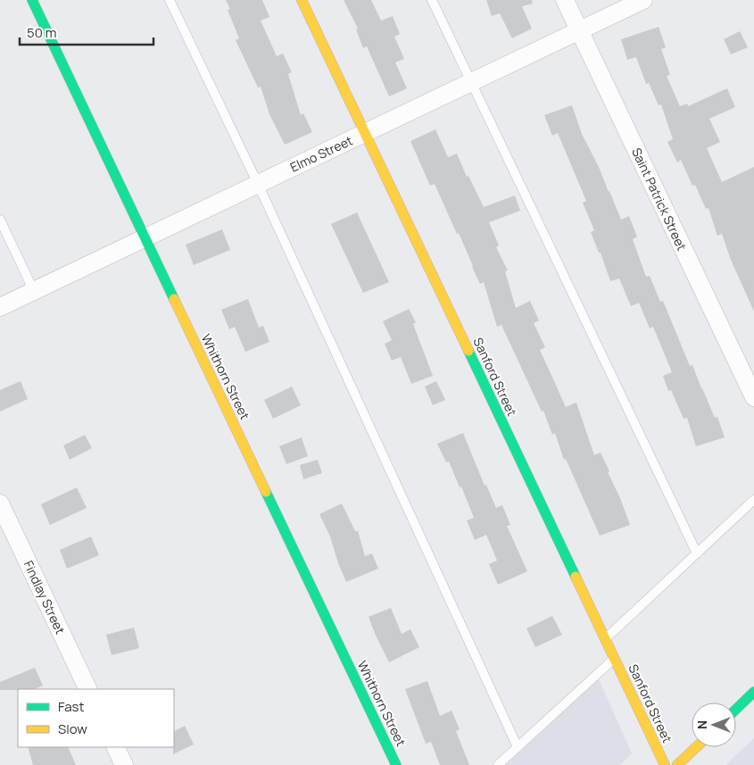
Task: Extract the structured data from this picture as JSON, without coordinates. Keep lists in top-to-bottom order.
{
  "streets": {
    "street": [
      "Elmo Street",
      "Saint Patrick Street",
      "Whithorn Street",
      "Sanford Street",
      "Findlay Street"
    ]
  },
  "crossings": [
    ["Elmo Street", "Saint Patrick Street"],
    ["Elmo Street", "Whithorn Street"],
    ["Elmo Street", "Sanford Street"]
  ],
  "legend": ["Fast", "Slow"],
  "scale_bar": "50 m",
  "north": "left"
}
